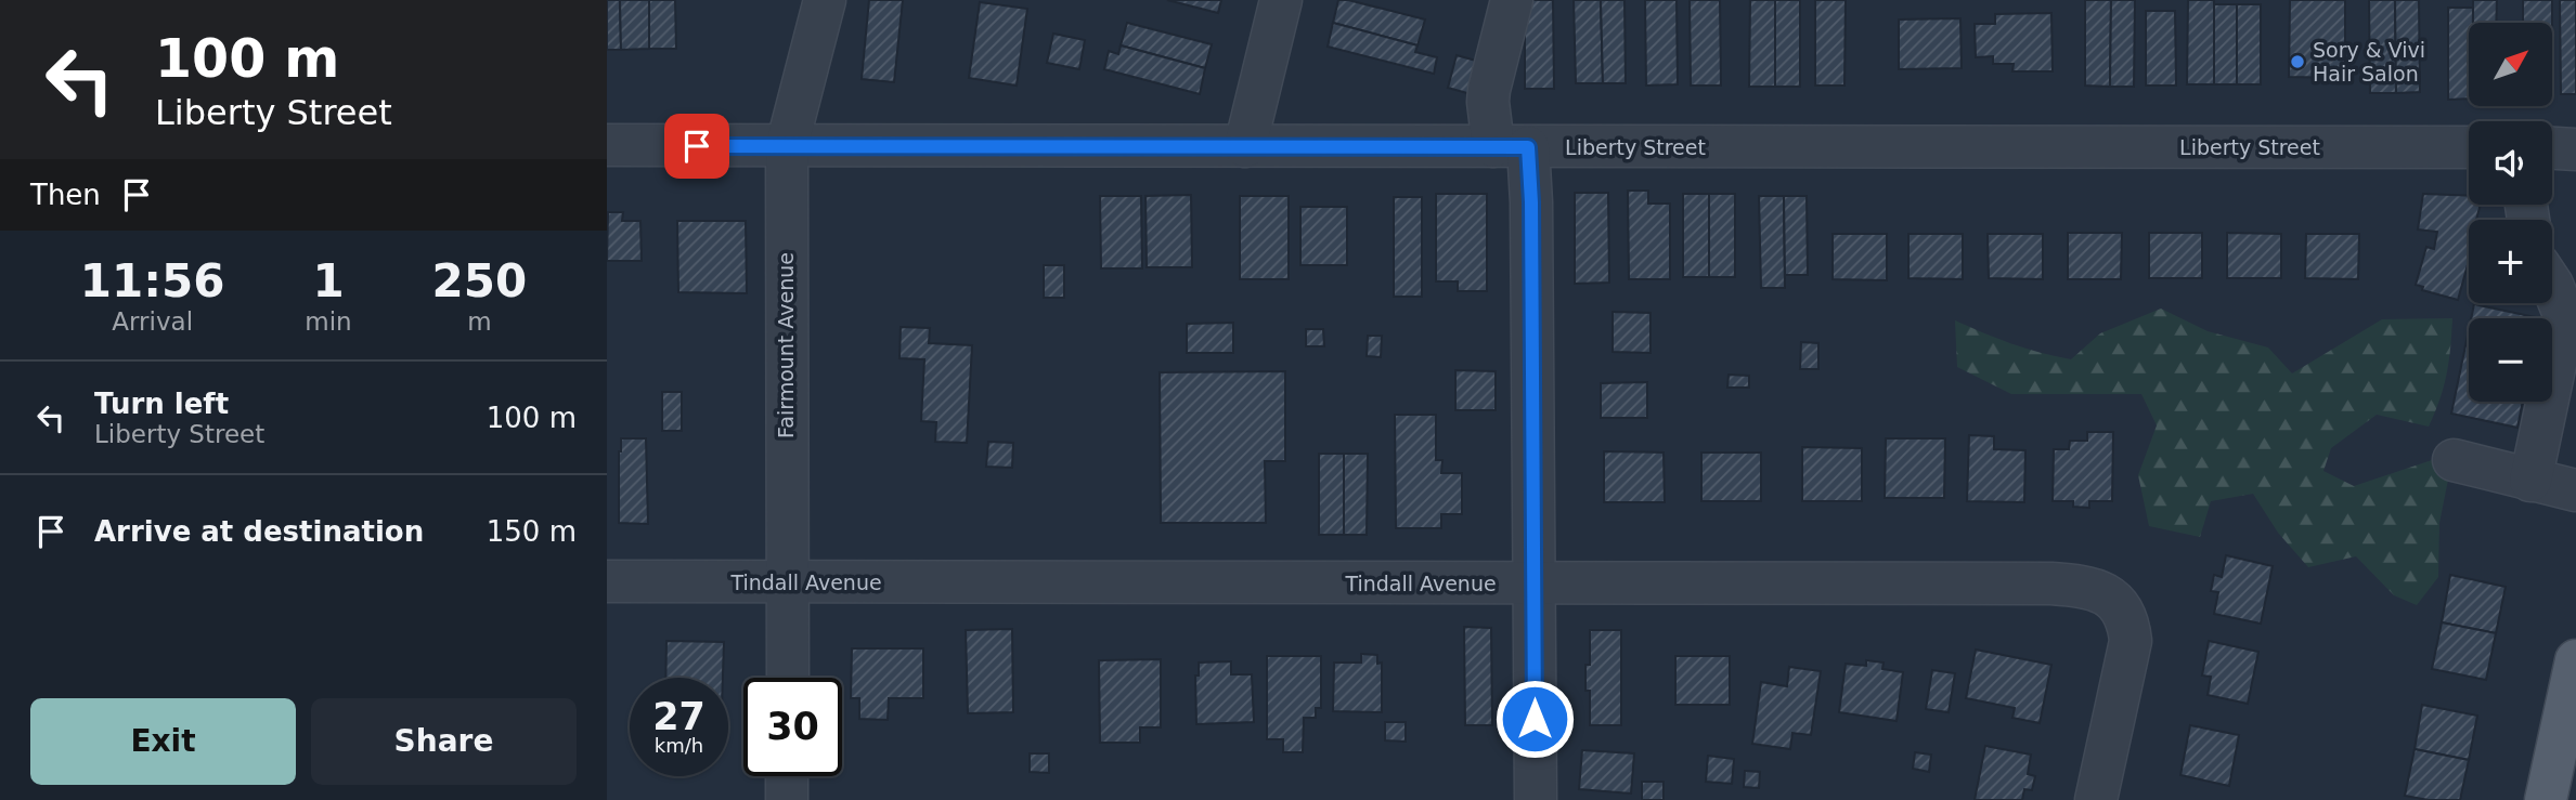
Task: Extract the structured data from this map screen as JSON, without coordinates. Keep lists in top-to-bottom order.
{
  "streets": {
    "street": ["Liberty Street", "Fairmount Avenue", "Tindall Avenue"]
  },
  "crossings": [
    ["Liberty Street", "Fairmount Avenue"],
    ["Fairmount Avenue", "Tindall Avenue"]
  ],
  "places": ["Sory & Vivi Hair Salon"],
  "north": "top right",
  "page": {
    "turn": ["100 m", "Liberty Street"],
    "map_buttons": ["+", "−"],
    "then": "Then",
    "eta": [
      "11:56",
      "Arrival",
      "1",
      "min",
      "250",
      "m"
    ],
    "list": [
      {
        "name": "Turn left",
        "note": "Liberty Street",
        "value": "100 m"
      },
      {
        "name": "Arrive at destination",
        "value": "150 m"
      }
    ],
    "speed": "27 km/h",
    "limit": "30",
    "buttons": ["Exit", "Share"]
  }
}
